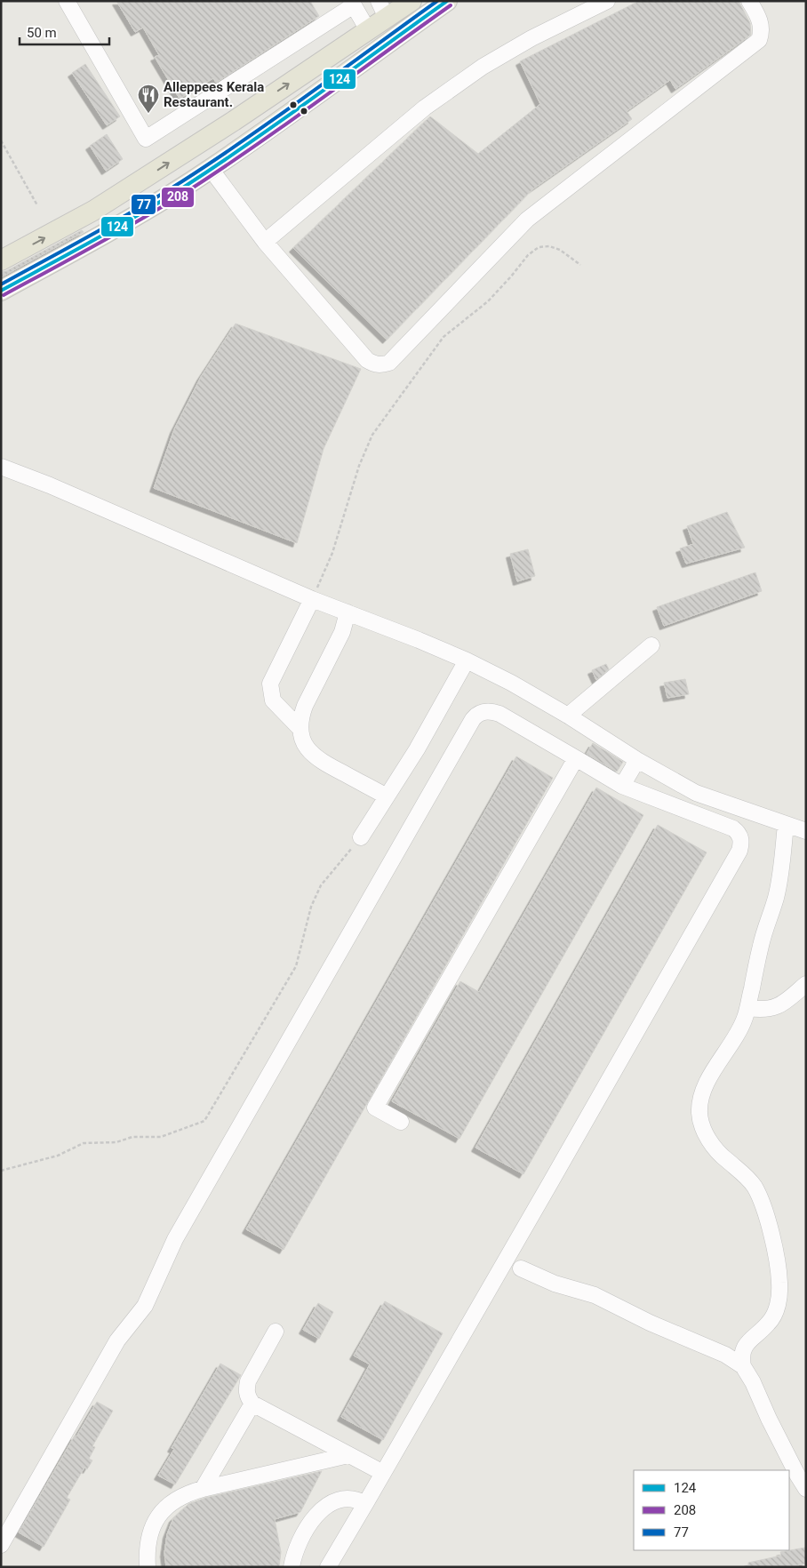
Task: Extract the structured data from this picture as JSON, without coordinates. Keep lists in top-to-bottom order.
{
  "places": {
    "restaurant": ["Alleppees Kerala Restaurant."]
  },
  "lines": ["transit line 124", "transit line 77", "transit line 208"],
  "legend": ["124", "208", "77"],
  "scale_bar": "50 m"
}
